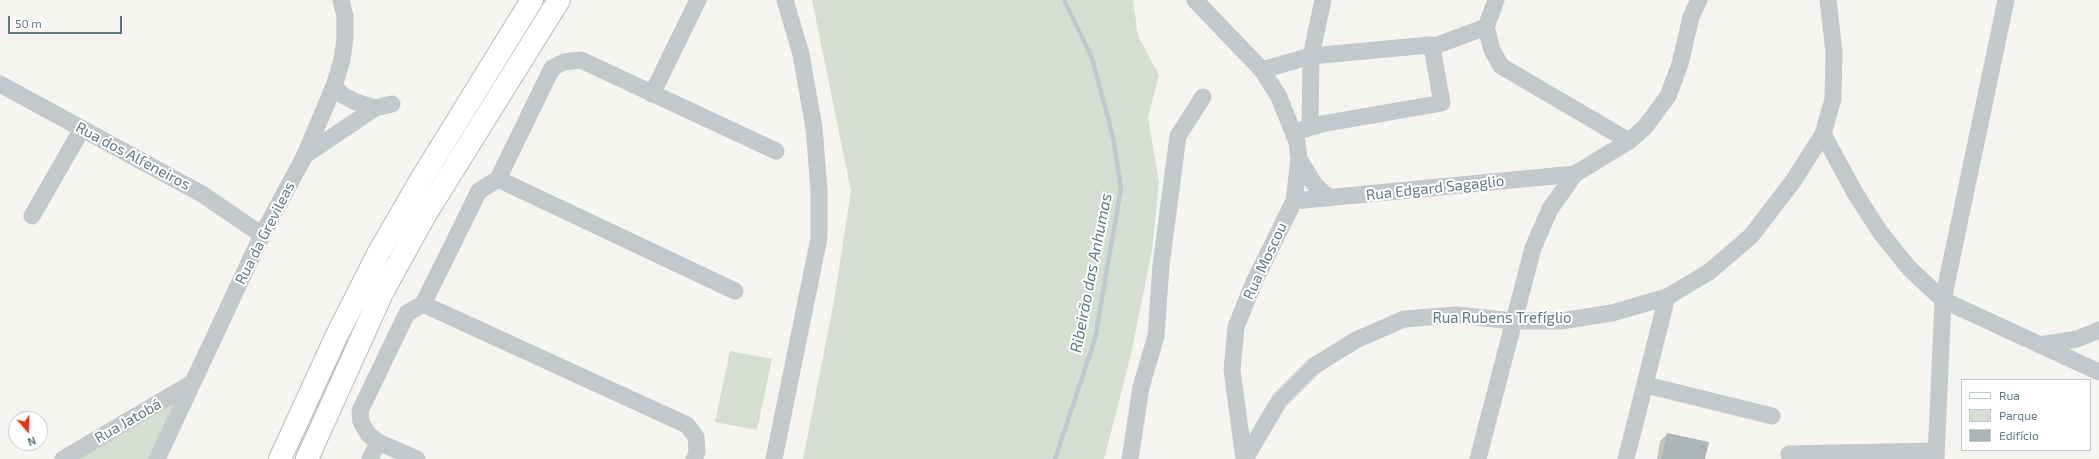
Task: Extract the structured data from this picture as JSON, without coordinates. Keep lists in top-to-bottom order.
{
  "streets": {
    "street": [
      "Rua dos Alfeneiros",
      "Rua Edgard Sagaglio",
      "Rua da Grevileas",
      "Rua Moscou",
      "Rua Rubens Trefíglio",
      "Rua Jatobá"
    ]
  },
  "crossings": [
    ["Rua dos Alfeneiros", "Rua da Grevileas"],
    ["Rua Edgard Sagaglio", "Rua Moscou"],
    ["Rua da Grevileas", "Rua Jatobá"],
    ["Rua Moscou", "Rua Rubens Trefíglio"]
  ],
  "water": ["Ribeirão das Anhumas"],
  "legend": ["Rua", "Parque", "Edifício"],
  "scale_bar": "50 m",
  "north": "bottom"
}
